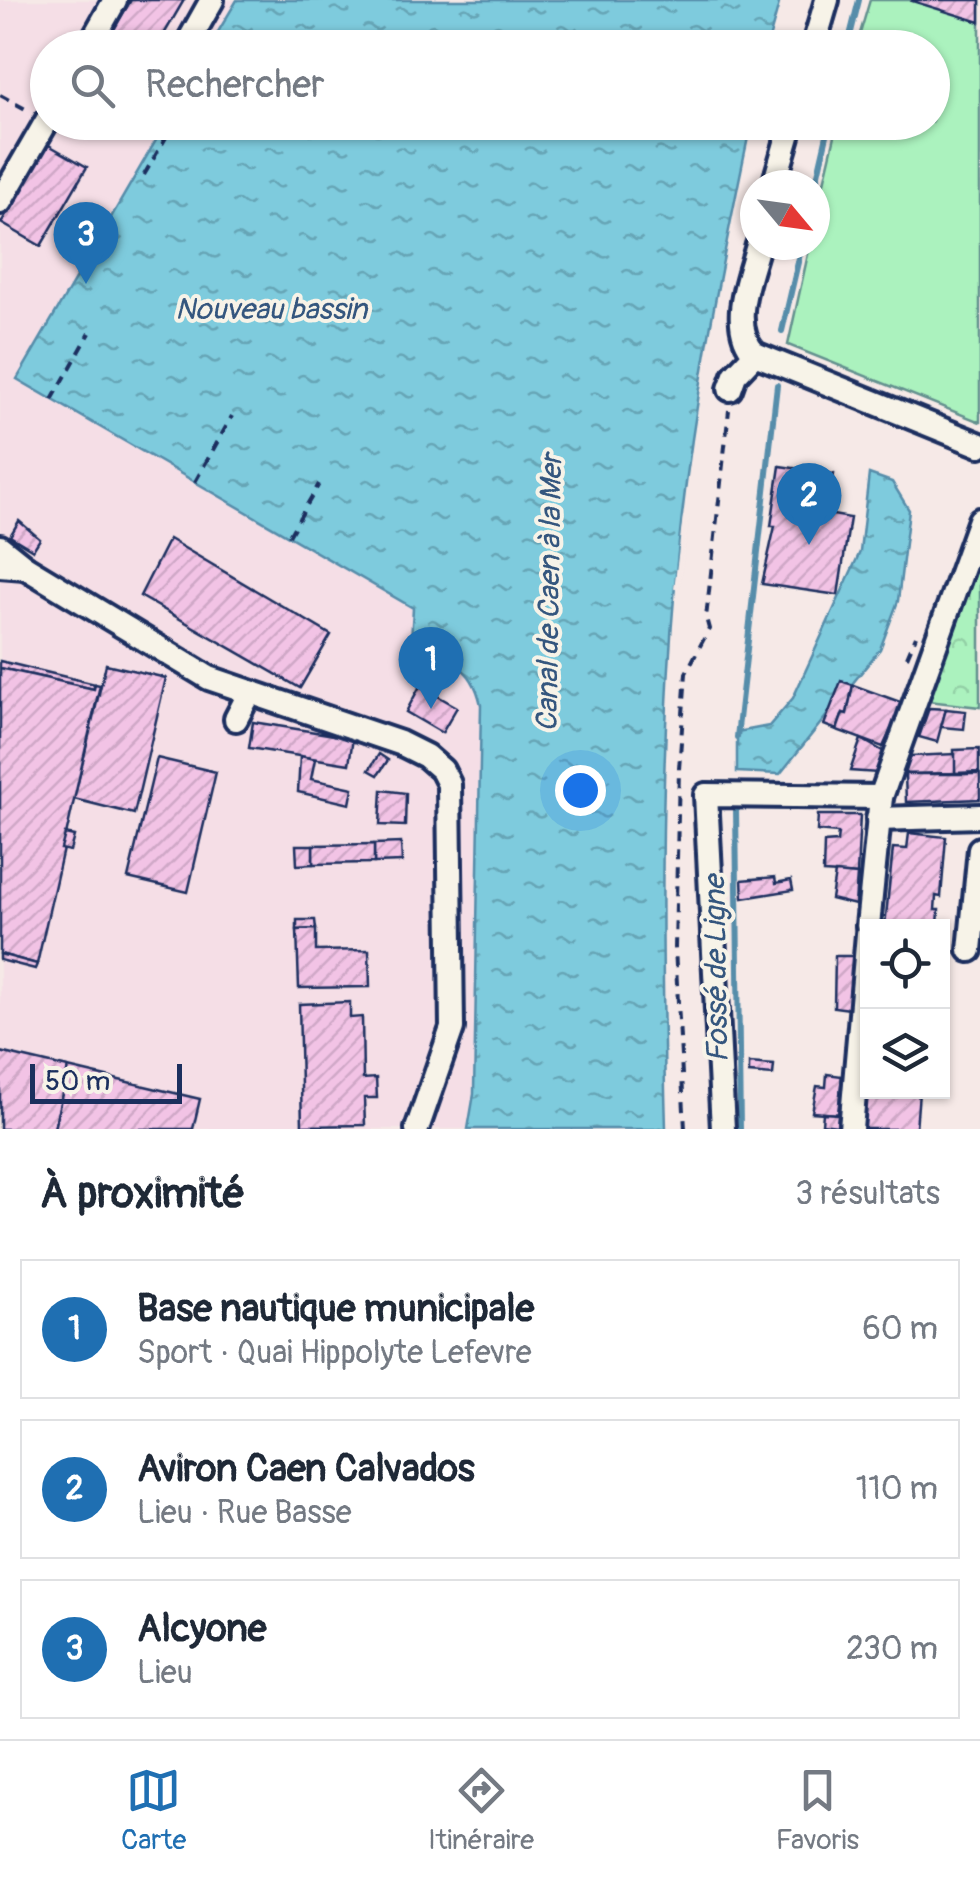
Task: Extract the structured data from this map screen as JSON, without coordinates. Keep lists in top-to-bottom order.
{
  "water": ["Nouveau bassin", "Canal de Caen à la Mer", "Fossé de Ligne"],
  "scale_bar": "50 m",
  "north": "bottom right",
  "page": {
    "search": "Rechercher",
    "pins": ["3", "2", "1"],
    "scale": "50 m",
    "heading": ["À proximité", "3 résultats"],
    "list": [
      {
        "mark": "1",
        "name": "Base nautique municipale",
        "note": "Sport · Quai Hippolyte Lefevre",
        "value": "60 m"
      },
      {
        "mark": "2",
        "name": "Aviron Caen Calvados",
        "note": "Lieu · Rue Basse",
        "value": "110 m"
      },
      {
        "mark": "3",
        "name": "Alcyone",
        "note": "Lieu",
        "value": "230 m"
      }
    ],
    "nav": ["Carte", "Itinéraire", "Favoris"]
  }
}
